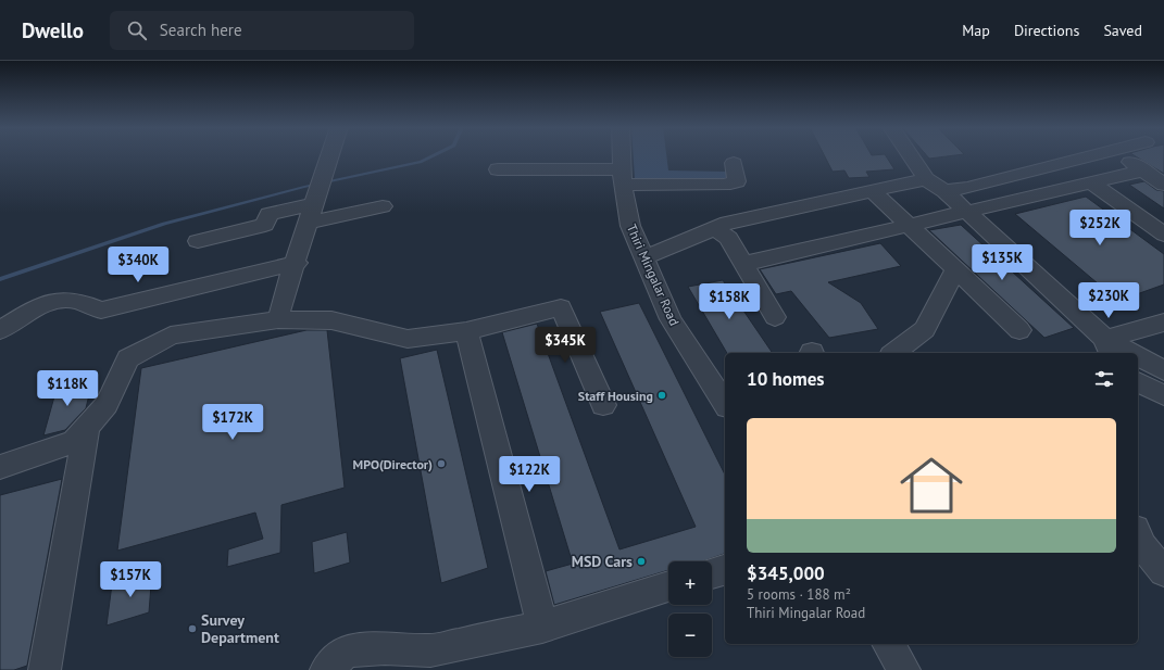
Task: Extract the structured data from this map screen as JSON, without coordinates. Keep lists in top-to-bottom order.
{
  "streets": {
    "street": ["Thiri Mingalar Road"]
  },
  "places": [
    "Staff Housing",
    "MPO(Director)",
    "MSD Cars",
    "Survey Department"
  ],
  "page": {
    "header": "Dwello",
    "search": "Search here",
    "nav": ["Map", "Directions", "Saved"],
    "price": [
      "$252K",
      "$135K",
      "$340K",
      "$230K",
      "$158K",
      "$345K",
      "$118K",
      "$172K",
      "$122K",
      "$157K"
    ],
    "heading": "10 homes",
    "list": [
      {
        "name": "$345,000",
        "note": "5 rooms · 188 m² · Thiri Mingalar Road"
      }
    ],
    "map_buttons": ["+", "−"]
  }
}
